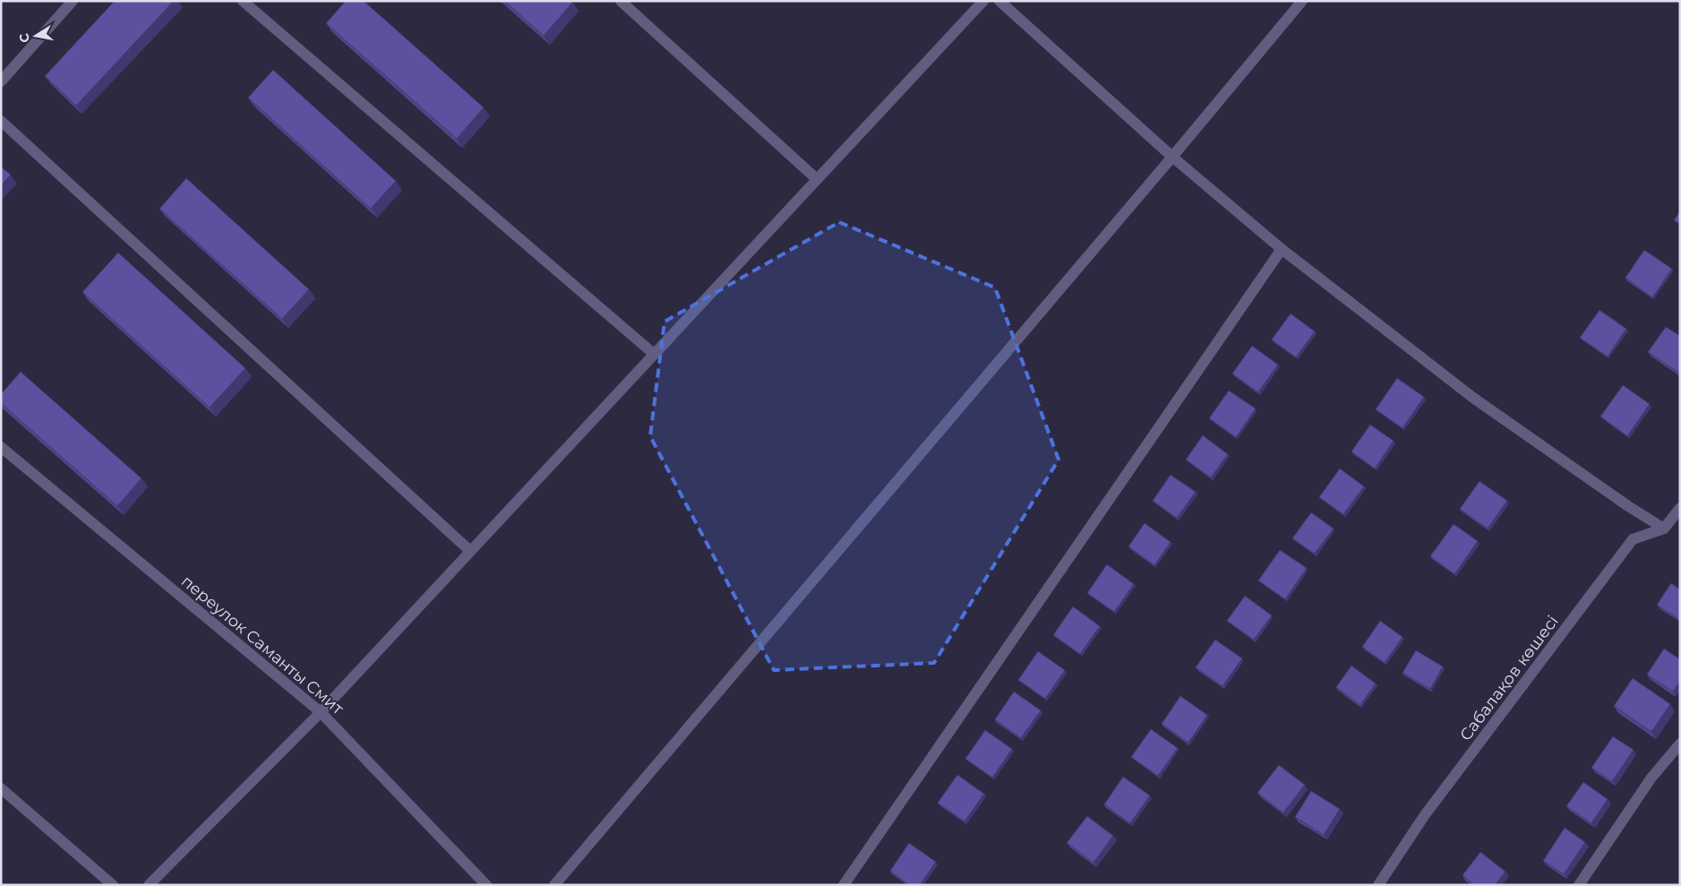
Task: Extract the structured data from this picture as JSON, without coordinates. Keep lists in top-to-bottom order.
{
  "streets": {
    "street": ["переулок Саманты Смит", "Сабалақов көшесі"]
  },
  "north": "left"
}
